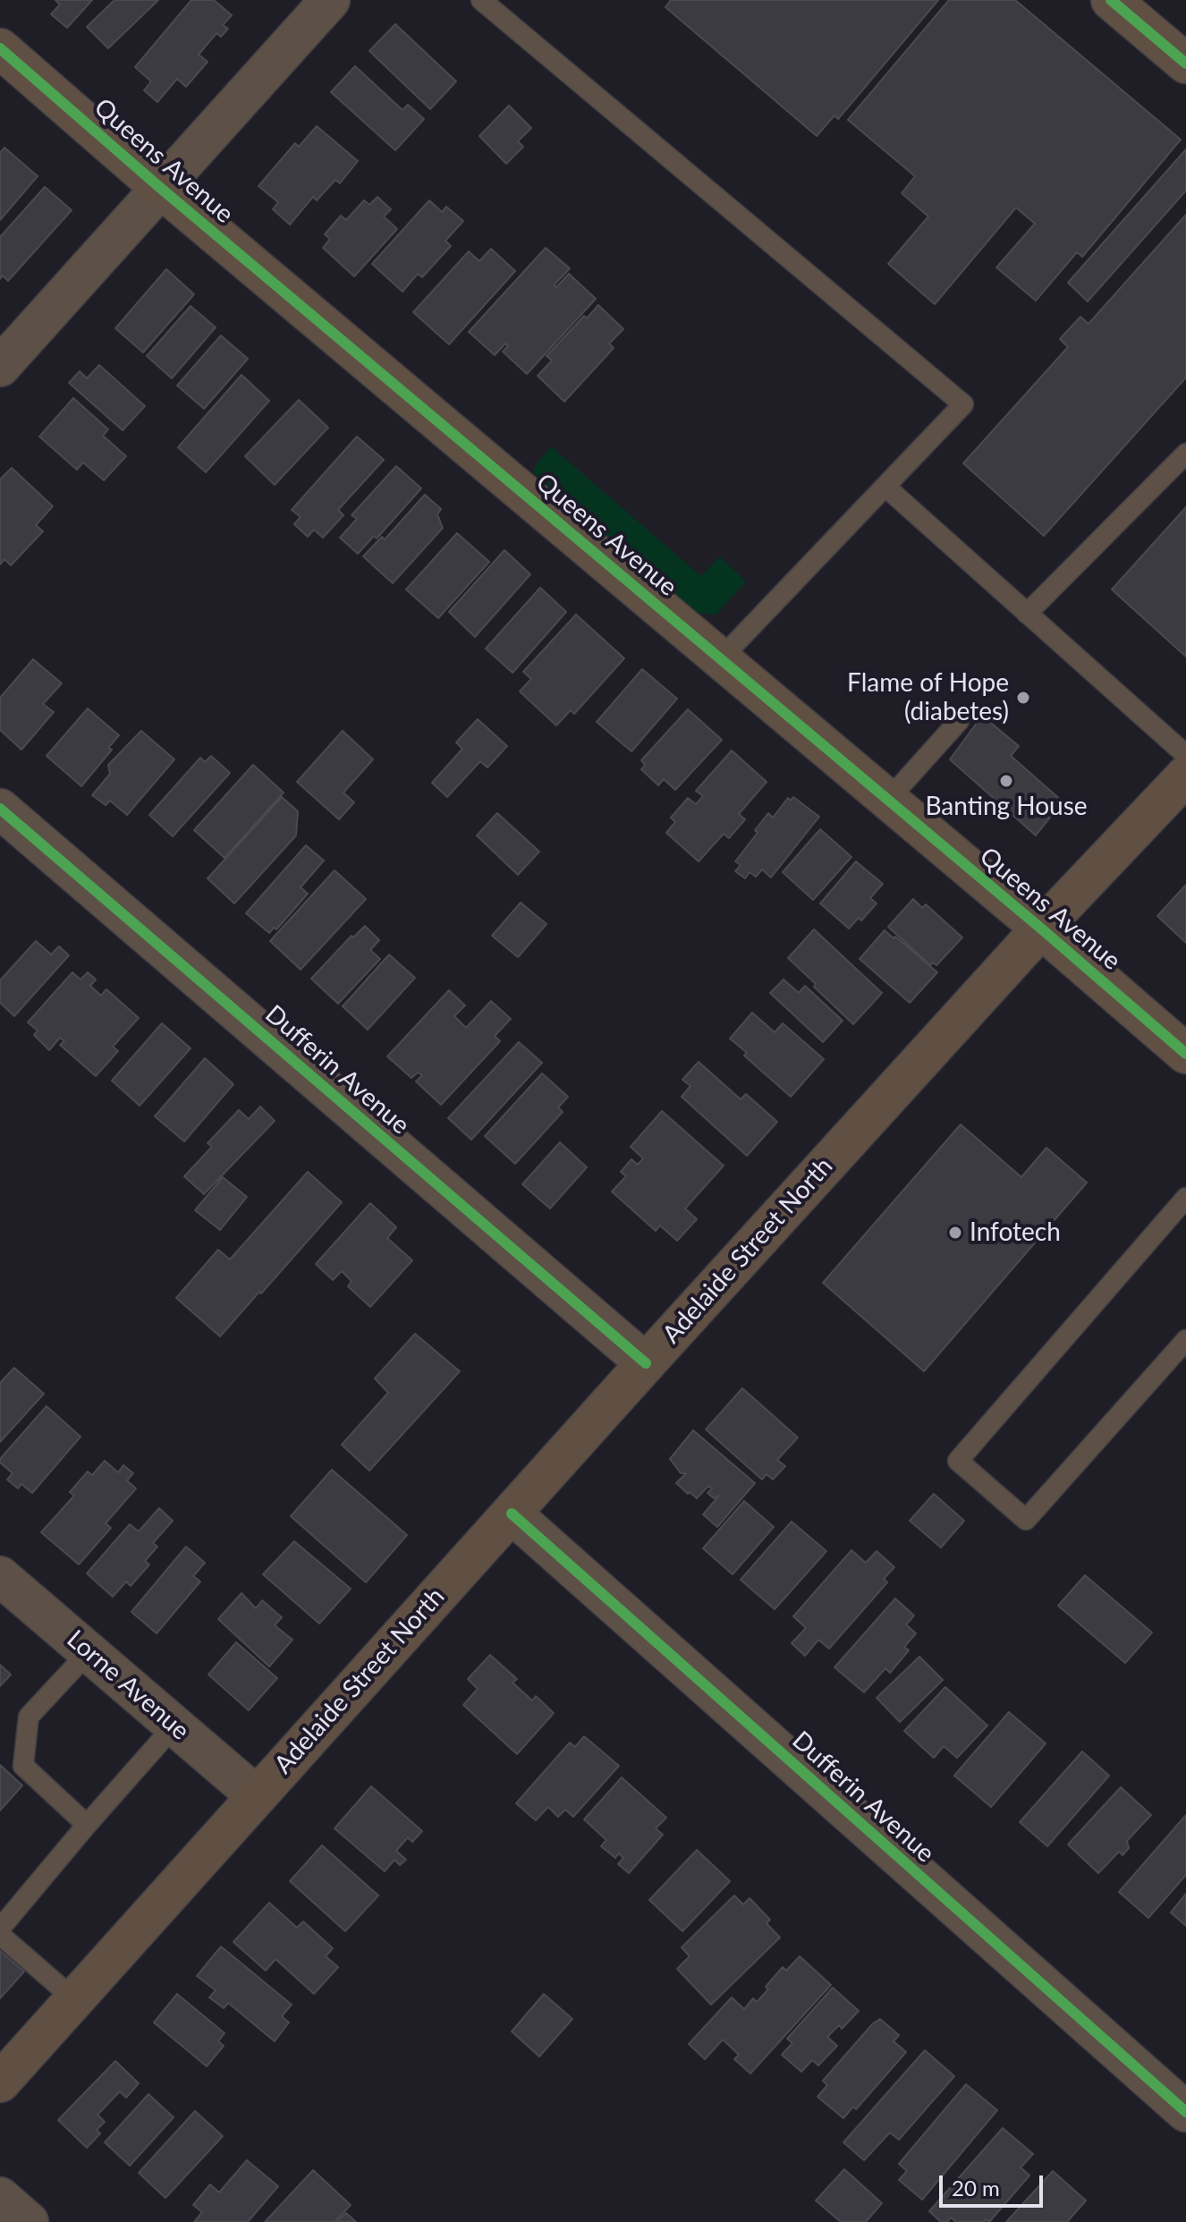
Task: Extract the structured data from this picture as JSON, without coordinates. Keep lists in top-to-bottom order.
{
  "streets": {
    "main road": ["Queens Avenue", "Adelaide Street North"],
    "street": ["Dufferin Avenue", "Lorne Avenue"]
  },
  "crossings": [
    ["Queens Avenue", "Adelaide Street North"],
    ["Dufferin Avenue", "Adelaide Street North"],
    ["Adelaide Street North", "Lorne Avenue"]
  ],
  "places": ["Flame of Hope (diabetes)", "Banting House", "Infotech"],
  "scale_bar": "20 m"
}
